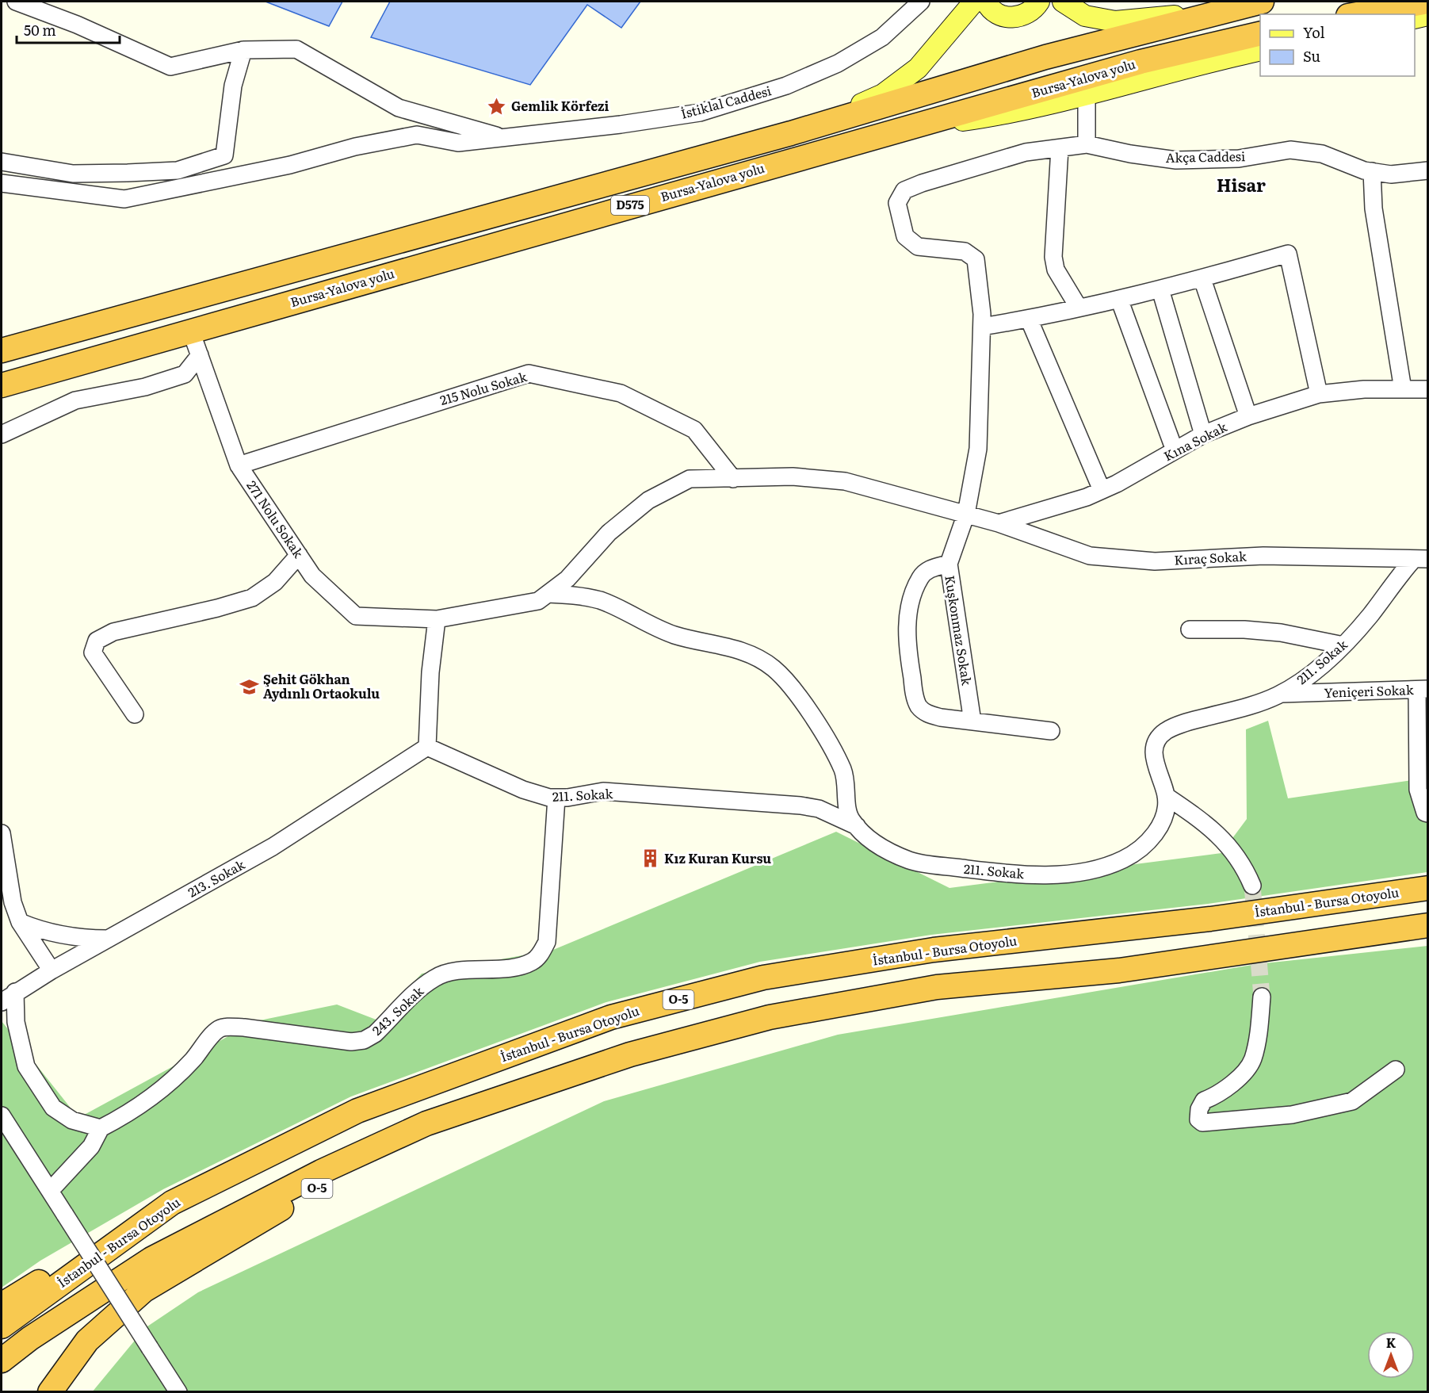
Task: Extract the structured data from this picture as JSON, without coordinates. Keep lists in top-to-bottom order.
{
  "streets": {
    "highway": [
      "Bursa-Yalova yolu",
      "D575",
      "İstanbul - Bursa Otoyolu",
      "O-5"
    ],
    "street": [
      "İstiklal Caddesi",
      "Akça Caddesi",
      "215 Nolu Sokak",
      "Kına Sokak",
      "271 Nolu Sokak",
      "Kıraç Sokak",
      "Kuşkonmaz Sokak",
      "211. Sokak",
      "Yeniçeri Sokak",
      "213. Sokak",
      "243. Sokak"
    ]
  },
  "crossings": [
    ["Bursa-Yalova yolu", "271 Nolu Sokak"],
    ["Akça Caddesi", "Kuşkonmaz Sokak"],
    ["215 Nolu Sokak", "271 Nolu Sokak"],
    ["215 Nolu Sokak", "Kıraç Sokak"],
    ["Kına Sokak", "Kıraç Sokak"],
    ["271 Nolu Sokak", "Kıraç Sokak"],
    ["Kıraç Sokak", "Kuşkonmaz Sokak"],
    ["Kıraç Sokak", "211. Sokak"],
    ["211. Sokak", "Yeniçeri Sokak"],
    ["211. Sokak", "213. Sokak"],
    ["211. Sokak", "243. Sokak"]
  ],
  "districts": ["Hisar"],
  "places": {
    "place": ["Gemlik Körfezi"],
    "school or university": ["Şehit Gökhan Aydınlı Ortaokulu"],
    "building": ["Kız Kuran Kursu"]
  },
  "legend": ["Yol", "Su"],
  "scale_bar": "50 m",
  "north": "top"
}
